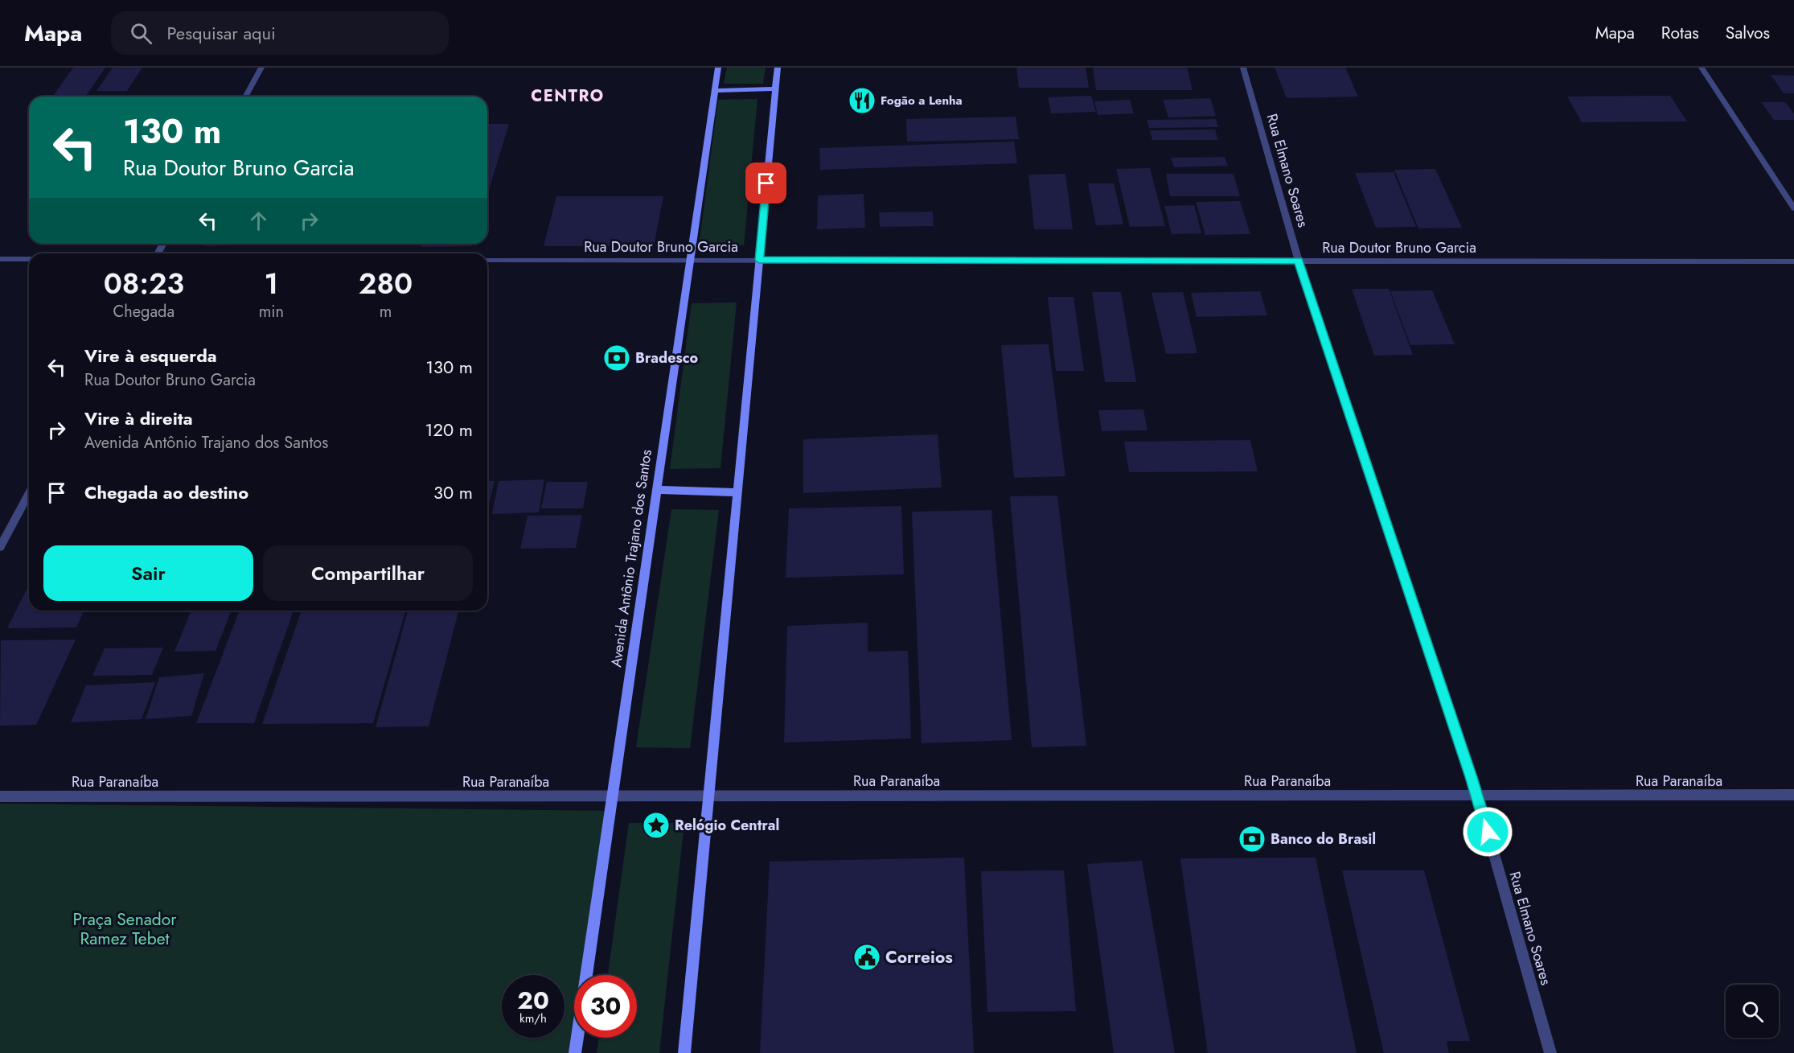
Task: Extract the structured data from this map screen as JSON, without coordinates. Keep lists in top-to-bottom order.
{
  "streets": {
    "main road": ["Avenida Antônio Trajano dos Santos"],
    "street": ["Rua Elmano Soares", "Rua Doutor Bruno Garcia", "Rua Paranaíba"]
  },
  "crossings": [
    ["Rua Elmano Soares", "Rua Doutor Bruno Garcia"],
    ["Rua Elmano Soares", "Rua Paranaíba"],
    ["Rua Doutor Bruno Garcia", "Avenida Antônio Trajano dos Santos"],
    ["Avenida Antônio Trajano dos Santos", "Rua Paranaíba"]
  ],
  "districts": ["CENTRO"],
  "parks": ["Praça Senador Ramez Tebet"],
  "places": {
    "restaurant": ["Fogão a Lenha"],
    "bank": ["Bradesco", "Banco do Brasil"],
    "place": ["Relógio Central"],
    "public building": ["Correios"]
  },
  "page": {
    "header": "Mapa",
    "search": "Pesquisar aqui",
    "nav": ["Mapa", "Rotas", "Salvos"],
    "turn": ["130 m", "Rua Doutor Bruno Garcia"],
    "eta": [
      "08:23",
      "Chegada",
      "1",
      "min",
      "280",
      "m"
    ],
    "list": [
      {
        "name": "Vire à esquerda",
        "note": "Rua Doutor Bruno Garcia",
        "value": "130 m"
      },
      {
        "name": "Vire à direita",
        "note": "Avenida Antônio Trajano dos Santos",
        "value": "120 m"
      },
      {
        "name": "Chegada ao destino",
        "value": "30 m"
      }
    ],
    "buttons": ["Sair", "Compartilhar"],
    "speed": "20 km/h",
    "limit": "30"
  }
}
